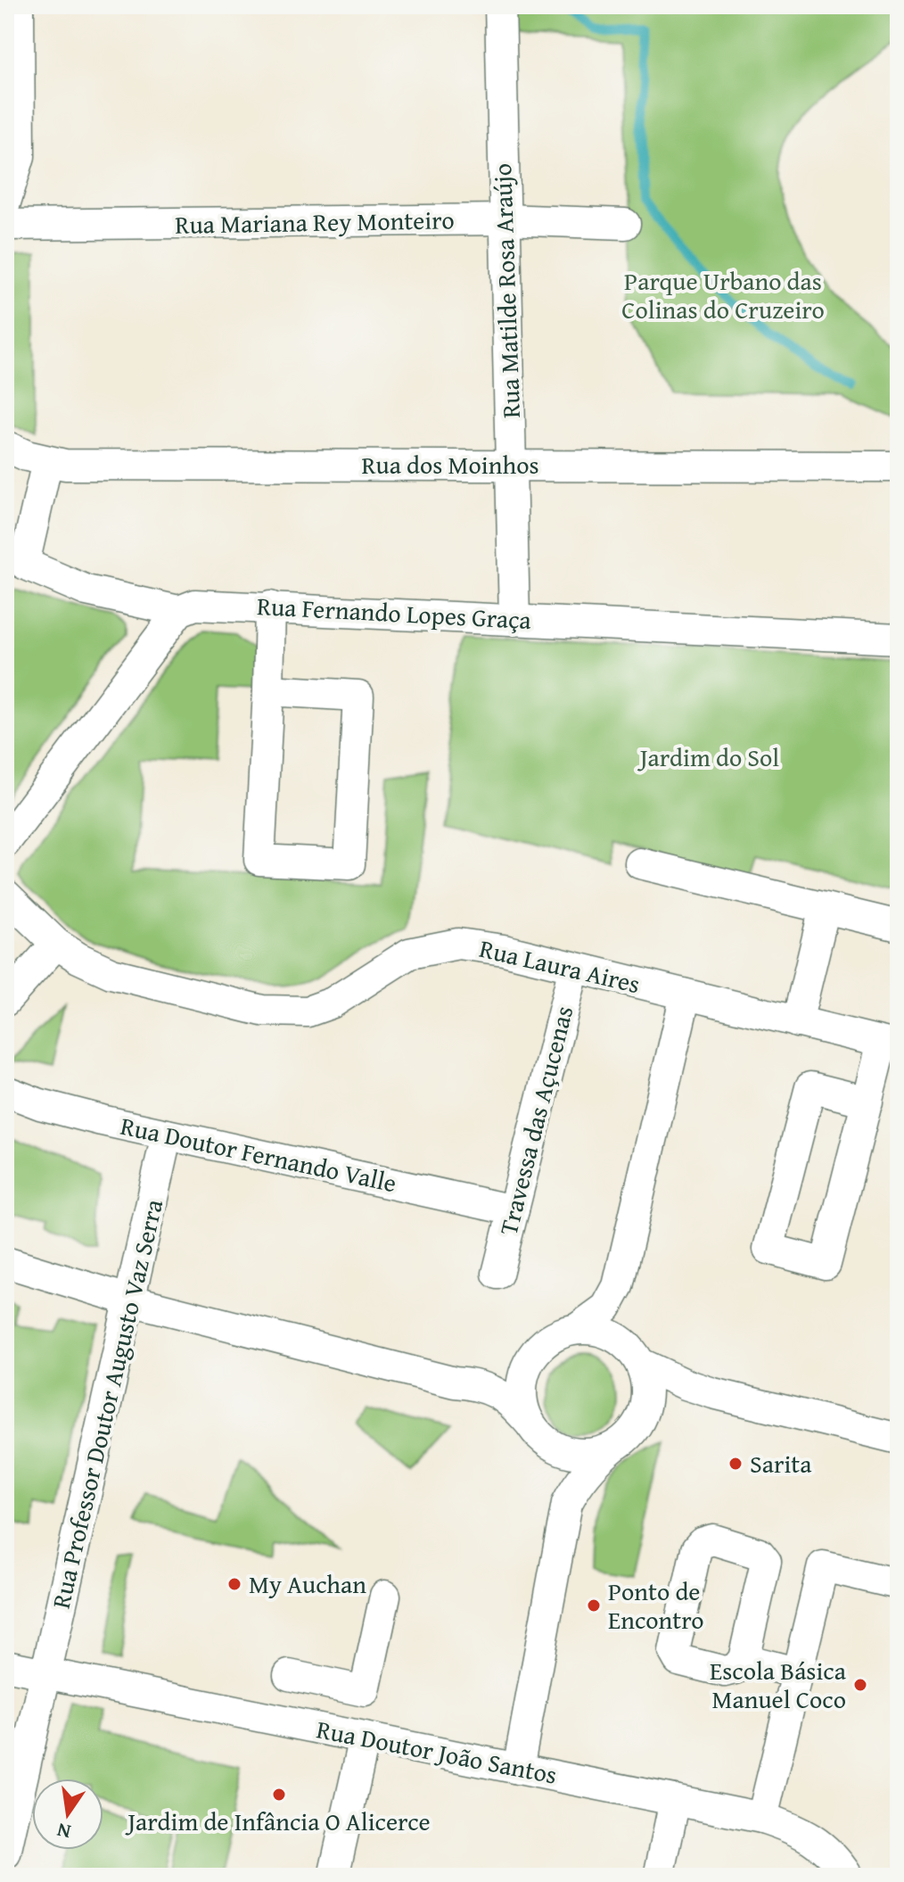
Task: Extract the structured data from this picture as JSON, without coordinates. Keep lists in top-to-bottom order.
{
  "streets": {
    "street": [
      "Rua Mariana Rey Monteiro",
      "Rua Matilde Rosa Araújo",
      "Rua dos Moinhos",
      "Rua Fernando Lopes Graça",
      "Rua Laura Aires",
      "Travessa das Açucenas",
      "Rua Doutor Fernando Valle",
      "Rua Professor Doutor Augusto Vaz Serra",
      "Rua Doutor João Santos"
    ]
  },
  "crossings": [
    ["Rua Mariana Rey Monteiro", "Rua Matilde Rosa Araújo"],
    ["Rua Matilde Rosa Araújo", "Rua dos Moinhos"],
    ["Rua Matilde Rosa Araújo", "Rua Fernando Lopes Graça"],
    ["Rua Laura Aires", "Travessa das Açucenas"],
    ["Travessa das Açucenas", "Rua Doutor Fernando Valle"],
    ["Rua Doutor Fernando Valle", "Rua Professor Doutor Augusto Vaz Serra"],
    ["Rua Professor Doutor Augusto Vaz Serra", "Rua Doutor João Santos"]
  ],
  "parks": ["Parque Urbano das Colinas do Cruzeiro", "Jardim do Sol"],
  "places": [
    "Sarita",
    "My Auchan",
    "Ponto de Encontro",
    "Escola Básica Manuel Coco",
    "Jardim de Infância O Alicerce"
  ],
  "north": "bottom"
}
